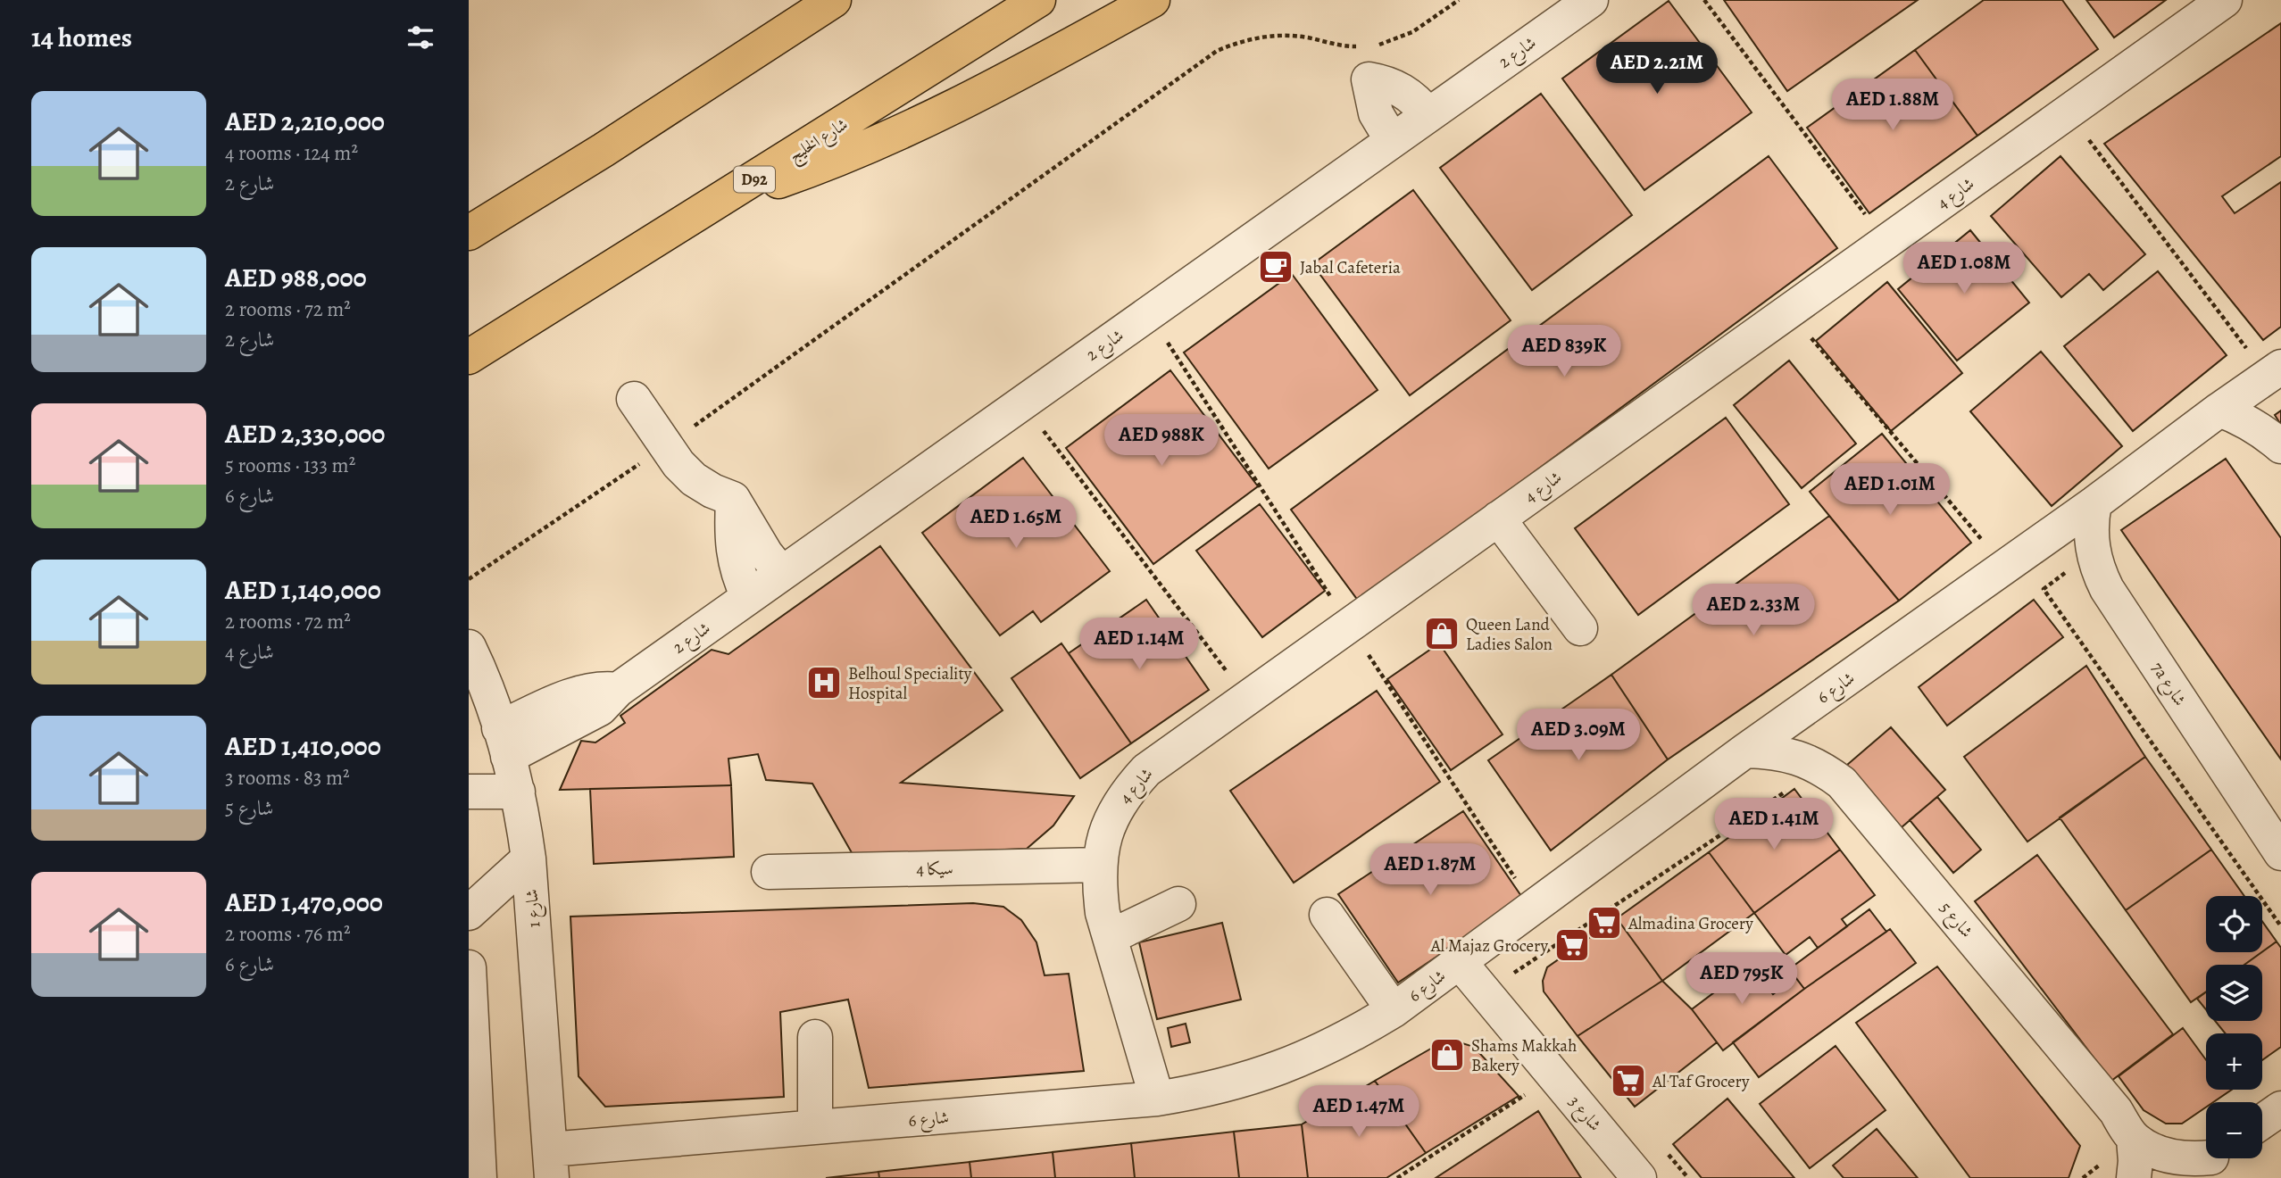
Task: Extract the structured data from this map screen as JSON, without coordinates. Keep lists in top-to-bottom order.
{
  "streets": {
    "main road": ["شارع الخليج", "D92"],
    "street": [
      "شارع 2",
      "شارع 4",
      "7a شارع",
      "شارع 6",
      "4 سيكا",
      "شارع 1",
      "شارع 5",
      "شارع 3"
    ]
  },
  "crossings": [
    ["شارع 2", "شارع 1"],
    ["شارع 4", "شارع 6"],
    ["شارع 4", "4 سيكا"],
    ["7a شارع", "شارع 6"],
    ["شارع 6", "شارع 1"],
    ["شارع 6", "شارع 5"],
    ["شارع 6", "شارع 3"]
  ],
  "places": {
    "cafe": ["Jabal Cafeteria"],
    "shop": ["Queen Land Ladies Salon", "Shams Makkah Bakery"],
    "hospital": ["Belhoul Speciality Hospital"],
    "supermarket": ["Almadina Grocery", "Al Majaz Grocery", "Al Taf Grocery"]
  },
  "page": {
    "heading": "14 homes",
    "price": [
      "AED 2.21M",
      "AED 1.88M",
      "AED 1.08M",
      "AED 839K",
      "AED 988K",
      "AED 1.01M",
      "AED 1.65M",
      "AED 2.33M",
      "AED 1.14M",
      "AED 3.09M",
      "AED 1.41M",
      "AED 1.87M",
      "AED 795K",
      "AED 1.47M"
    ],
    "list": [
      {
        "name": "AED 2,210,000",
        "note": "4 rooms · 124 m² · شارع 2"
      },
      {
        "name": "AED 988,000",
        "note": "2 rooms · 72 m² · شارع 2"
      },
      {
        "name": "AED 2,330,000",
        "note": "5 rooms · 133 m² · شارع 6"
      },
      {
        "name": "AED 1,140,000",
        "note": "2 rooms · 72 m² · شارع 4"
      },
      {
        "name": "AED 1,410,000",
        "note": "3 rooms · 83 m² · شارع 5"
      },
      {
        "name": "AED 1,470,000",
        "note": "2 rooms · 76 m² · شارع 6"
      }
    ],
    "map_buttons": ["+", "−"]
  }
}
